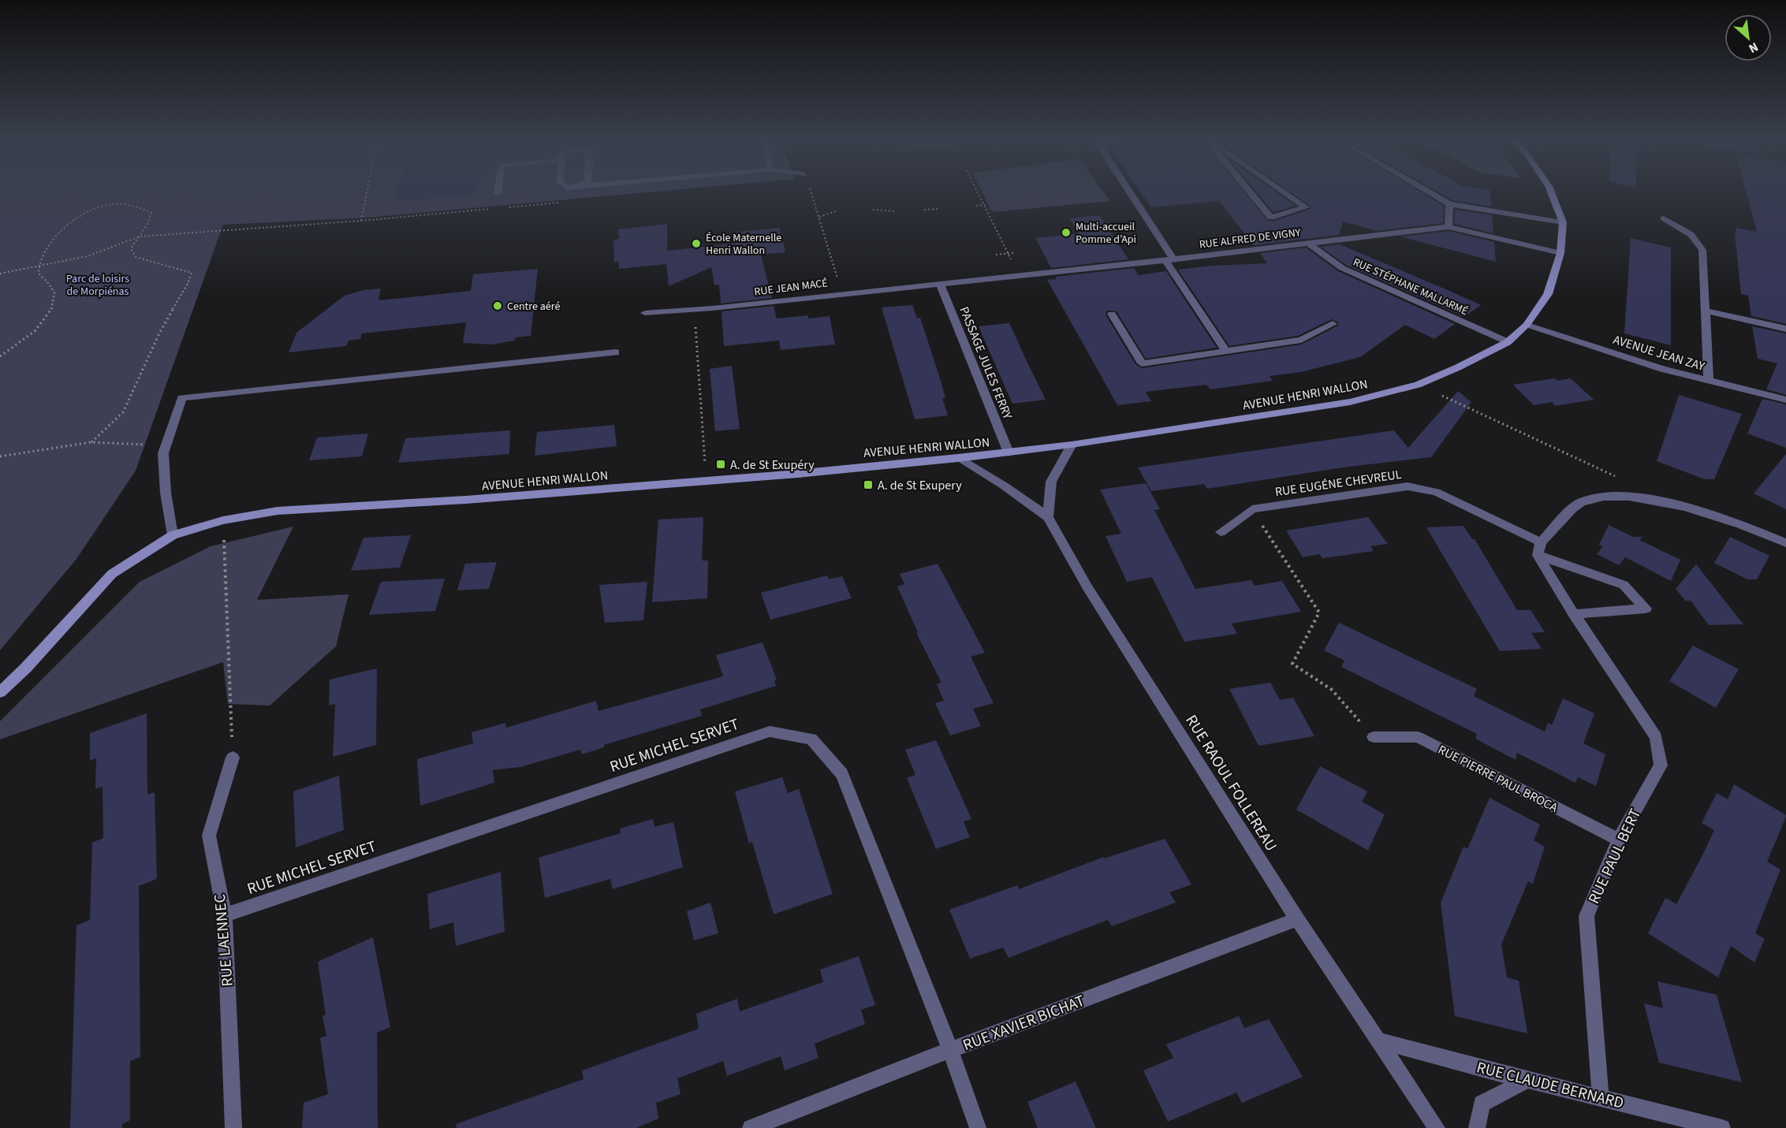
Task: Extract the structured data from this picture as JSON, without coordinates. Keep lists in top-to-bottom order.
{
  "streets": {
    "street": [
      "RUE ALFRED DE VIGNY",
      "RUE STÉPHANE MALLARMÉ",
      "RUE JEAN MACÉ",
      "AVENUE JEAN ZAY",
      "PASSAGE JULES FERRY",
      "AVENUE HENRI WALLON",
      "RUE EUGÉNE CHEVREUL",
      "RUE MICHEL SERVET",
      "RUE PIERRE PAUL BROCA",
      "RUE RAOUL FOLLEREAU",
      "RUE PAUL BERT",
      "RUE LAENNEC",
      "RUE XAVIER BICHAT",
      "RUE CLAUDE BERNARD"
    ]
  },
  "crossings": [
    ["RUE ALFRED DE VIGNY", "RUE STÉPHANE MALLARMÉ"],
    ["RUE ALFRED DE VIGNY", "RUE JEAN MACÉ"],
    ["RUE ALFRED DE VIGNY", "PASSAGE JULES FERRY"],
    ["RUE ALFRED DE VIGNY", "AVENUE HENRI WALLON"],
    ["RUE STÉPHANE MALLARMÉ", "AVENUE HENRI WALLON"],
    ["RUE JEAN MACÉ", "PASSAGE JULES FERRY"],
    ["AVENUE JEAN ZAY", "AVENUE HENRI WALLON"],
    ["PASSAGE JULES FERRY", "AVENUE HENRI WALLON"],
    ["RUE MICHEL SERVET", "RUE LAENNEC"],
    ["RUE MICHEL SERVET", "RUE XAVIER BICHAT"],
    ["RUE PIERRE PAUL BROCA", "RUE PAUL BERT"],
    ["RUE RAOUL FOLLEREAU", "RUE XAVIER BICHAT"],
    ["RUE RAOUL FOLLEREAU", "RUE CLAUDE BERNARD"],
    ["RUE PAUL BERT", "RUE CLAUDE BERNARD"]
  ],
  "parks": ["Parc de loisirs de Morpiénas"],
  "places": {
    "other": ["Multi-accueil Pomme d’Api", "École Maternelle Henri Wallon", "Centre aéré"],
    "transit": ["A. de St Exupéry", "A. de St Exupery"]
  },
  "north": "bottom right"
}
